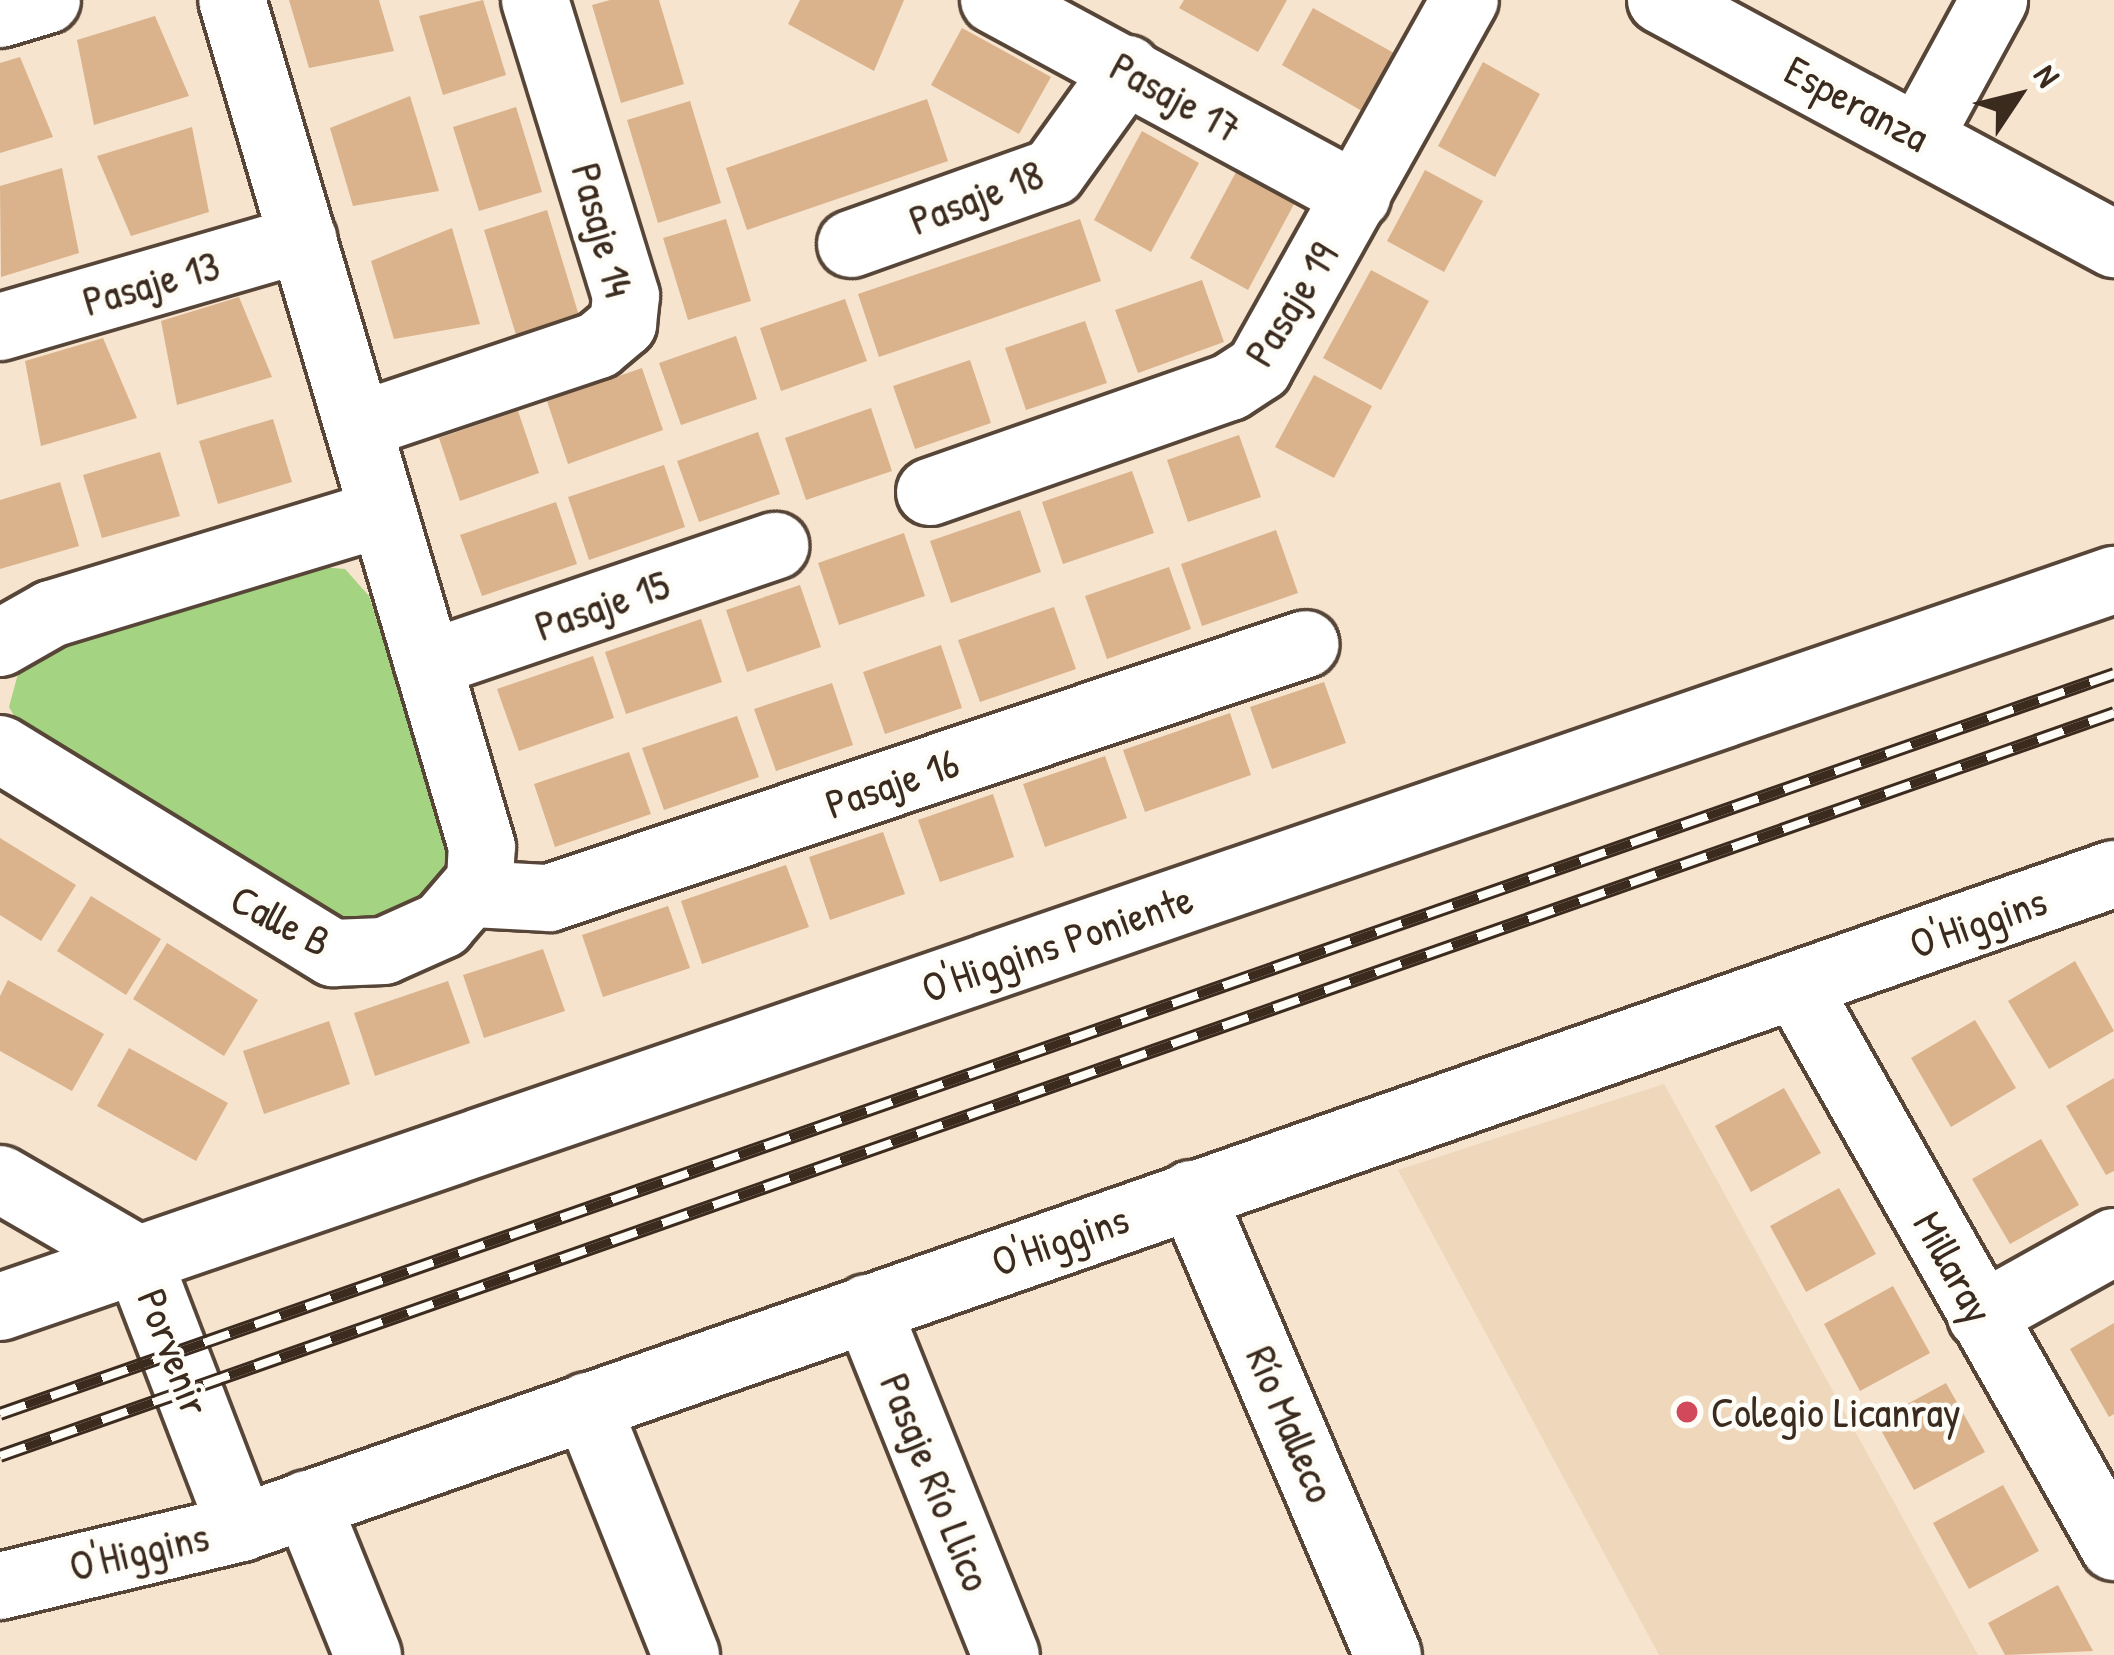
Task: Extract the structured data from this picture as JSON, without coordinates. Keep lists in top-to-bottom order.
{
  "streets": {
    "street": [
      "Pasaje 17",
      "Esperanza",
      "Pasaje 18",
      "Pasaje 14",
      "Pasaje 13",
      "Pasaje 19",
      "Pasaje 15",
      "Pasaje 16",
      "Calle B",
      "O'Higgins",
      "O'Higgins Poniente",
      "Millaray",
      "Porvenir",
      "Río Malleco",
      "Pasaje Río Llico"
    ]
  },
  "crossings": [
    ["Pasaje 17", "Pasaje 18"],
    ["Pasaje 17", "Pasaje 19"],
    ["Pasaje 16", "Calle B"],
    ["O'Higgins", "Millaray"],
    ["O'Higgins", "Porvenir"],
    ["O'Higgins", "Río Malleco"],
    ["O'Higgins", "Pasaje Río Llico"],
    ["O'Higgins Poniente", "Porvenir"]
  ],
  "places": ["Colegio Licanray"],
  "north": "top right"
}
